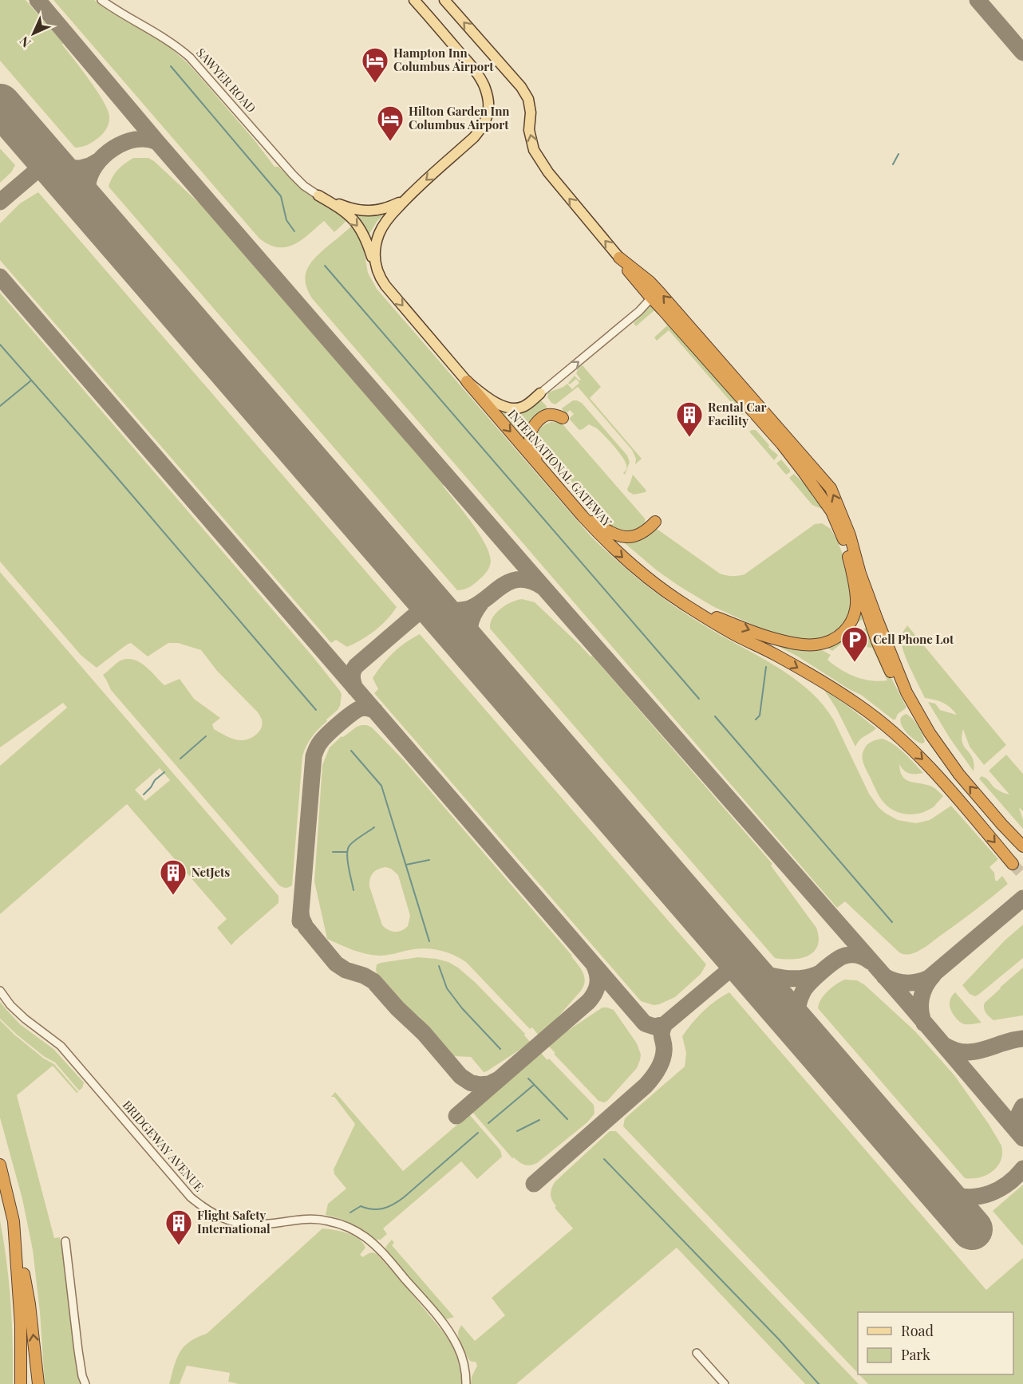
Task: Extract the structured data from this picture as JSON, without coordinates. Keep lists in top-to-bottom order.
{
  "streets": {
    "highway": ["INTERNATIONAL GATEWAY"],
    "street": ["SAWYER ROAD", "BRIDGEWAY AVENUE"]
  },
  "crossings": [
    ["SAWYER ROAD", "INTERNATIONAL GATEWAY"]
  ],
  "one_way": ["INTERNATIONAL GATEWAY"],
  "places": {
    "hotel": ["Hampton Inn Columbus Airport", "Hilton Garden Inn Columbus Airport"],
    "building": ["Rental Car Facility", "NetJets", "Flight Safety International"],
    "parking": ["Cell Phone Lot"]
  },
  "legend": ["Road", "Park"],
  "north": "bottom left"
}
